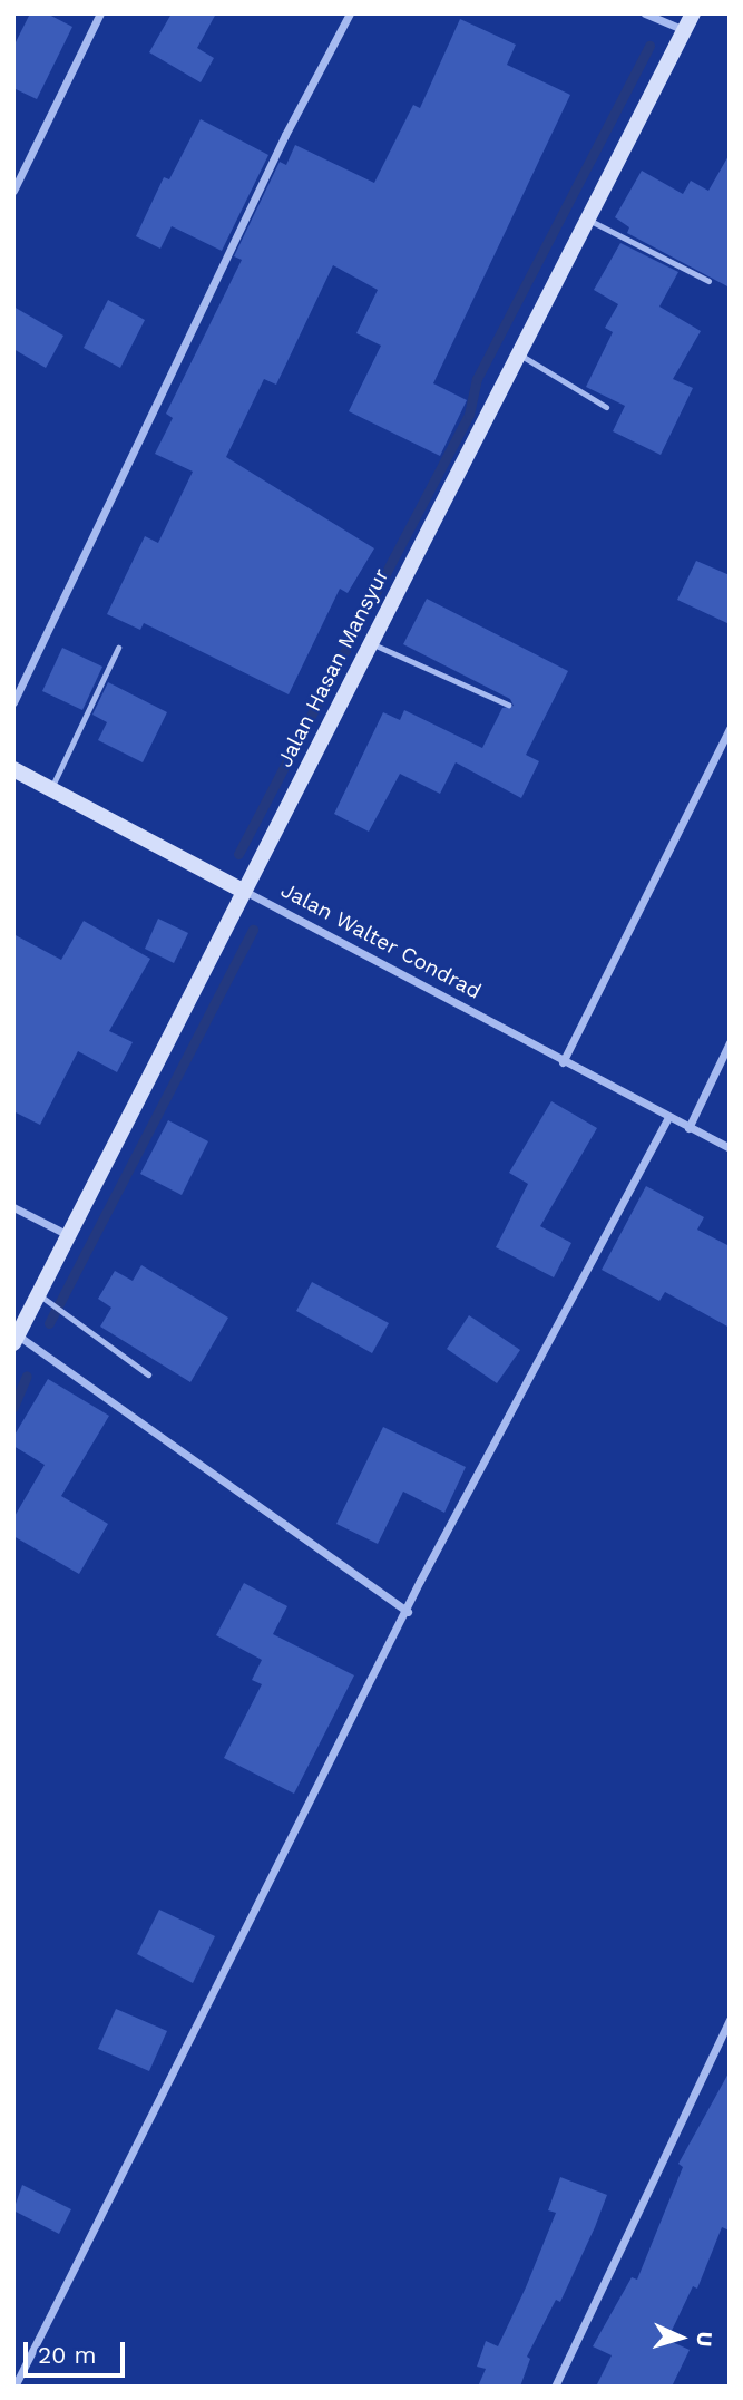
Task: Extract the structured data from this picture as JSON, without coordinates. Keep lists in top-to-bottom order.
{
  "streets": {
    "street": ["Jalan Hasan Mansyur", "Jalan Walter Condrad"]
  },
  "crossings": [
    ["Jalan Hasan Mansyur", "Jalan Walter Condrad"]
  ],
  "scale_bar": "20 m",
  "north": "right"
}
